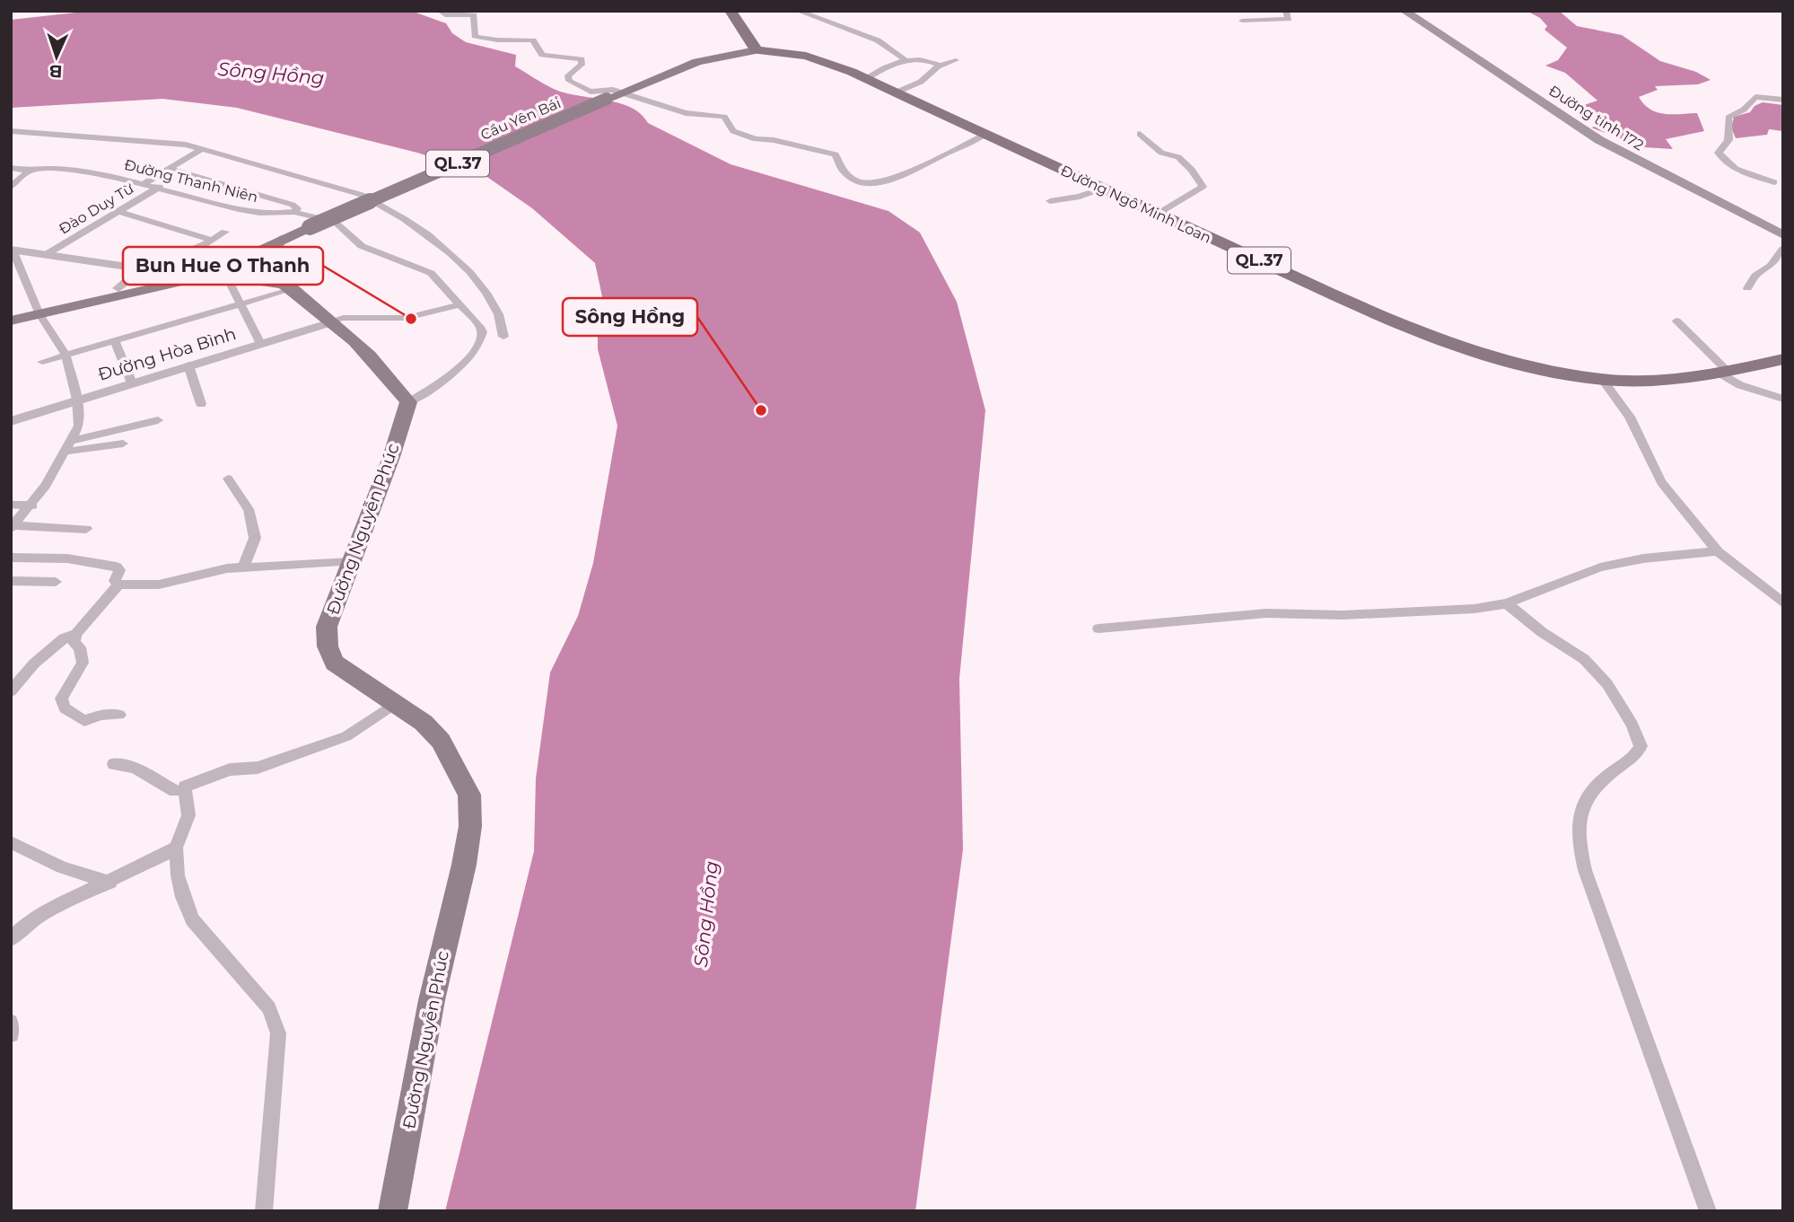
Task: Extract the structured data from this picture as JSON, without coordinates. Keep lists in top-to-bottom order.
{
  "streets": {
    "highway": ["QL.37", "Đường Ngô Minh Loan"],
    "main road": ["Đường tỉnh 172", "Cầu Yên Bái", "Đường Nguyễn Phúc"],
    "street": ["Đường Thanh Niên", "Đào Duy Từ", "Đường Hòa Bình"]
  },
  "crossings": [
    ["Cầu Yên Bái", "QL.37"],
    ["Cầu Yên Bái", "Đường Ngô Minh Loan"],
    ["Đường Thanh Niên", "Đào Duy Từ"],
    ["Đường Thanh Niên", "Đường Nguyễn Phúc"]
  ],
  "water": ["Sông Hồng"],
  "places": ["Bun Hue O Thanh", "Sông Hồng"],
  "north": "bottom"
}
